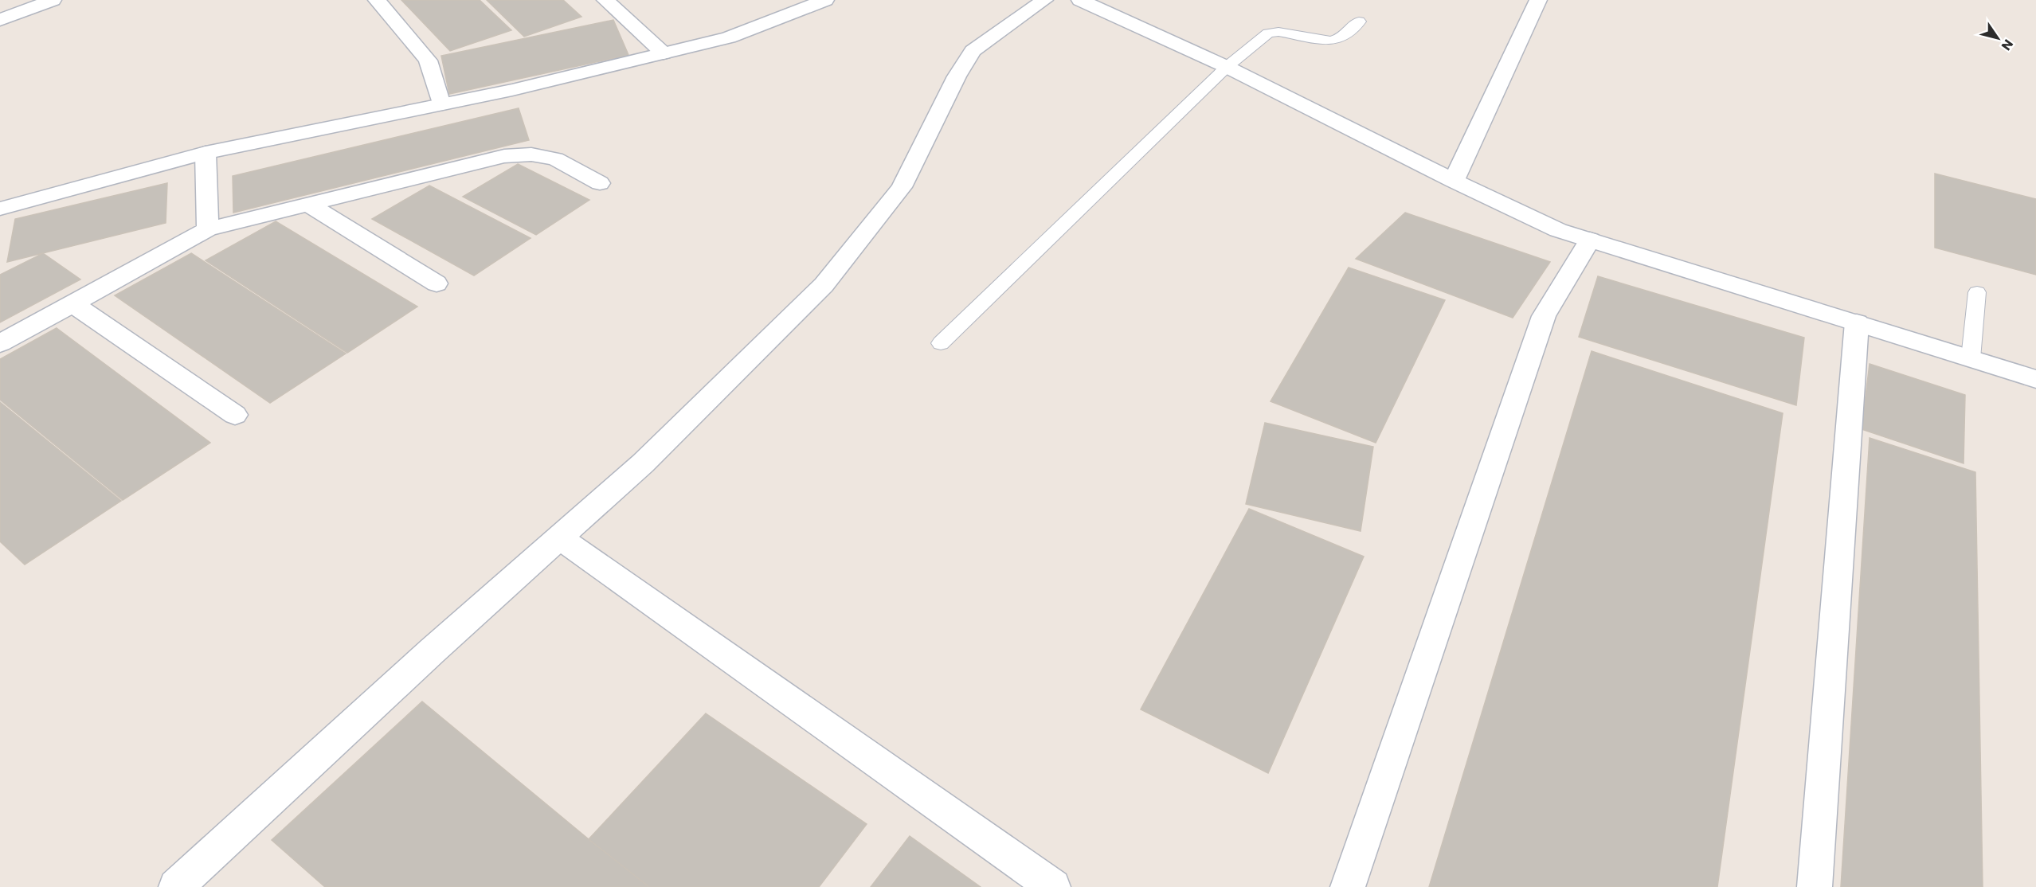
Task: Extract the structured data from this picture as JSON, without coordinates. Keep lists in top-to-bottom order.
{
  "north": "bottom right"
}
